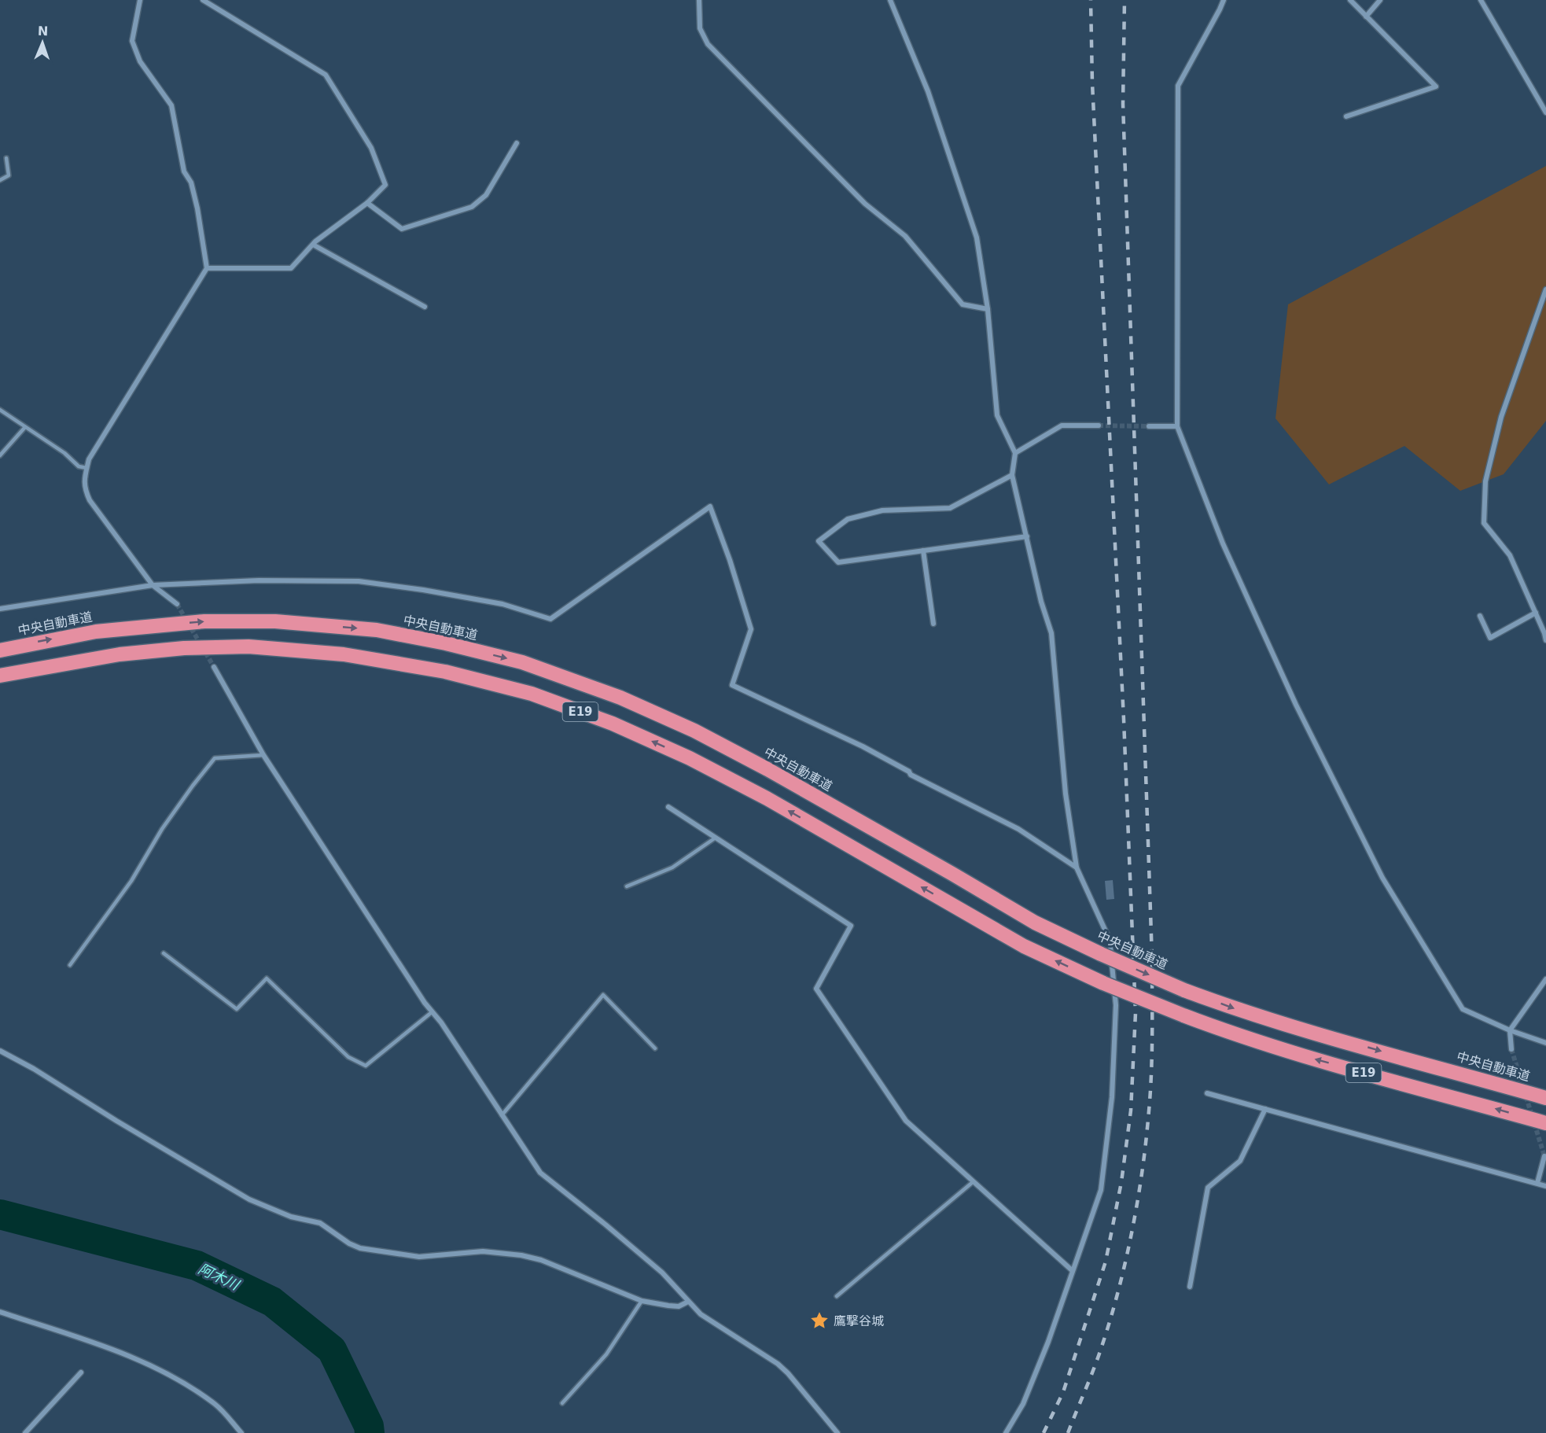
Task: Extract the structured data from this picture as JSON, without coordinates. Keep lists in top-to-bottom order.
{
  "streets": {
    "highway": ["中央自動車道", "E19"]
  },
  "water": ["阿木川"],
  "places": {
    "place": ["鷹撃谷城"]
  },
  "north": "top"
}
